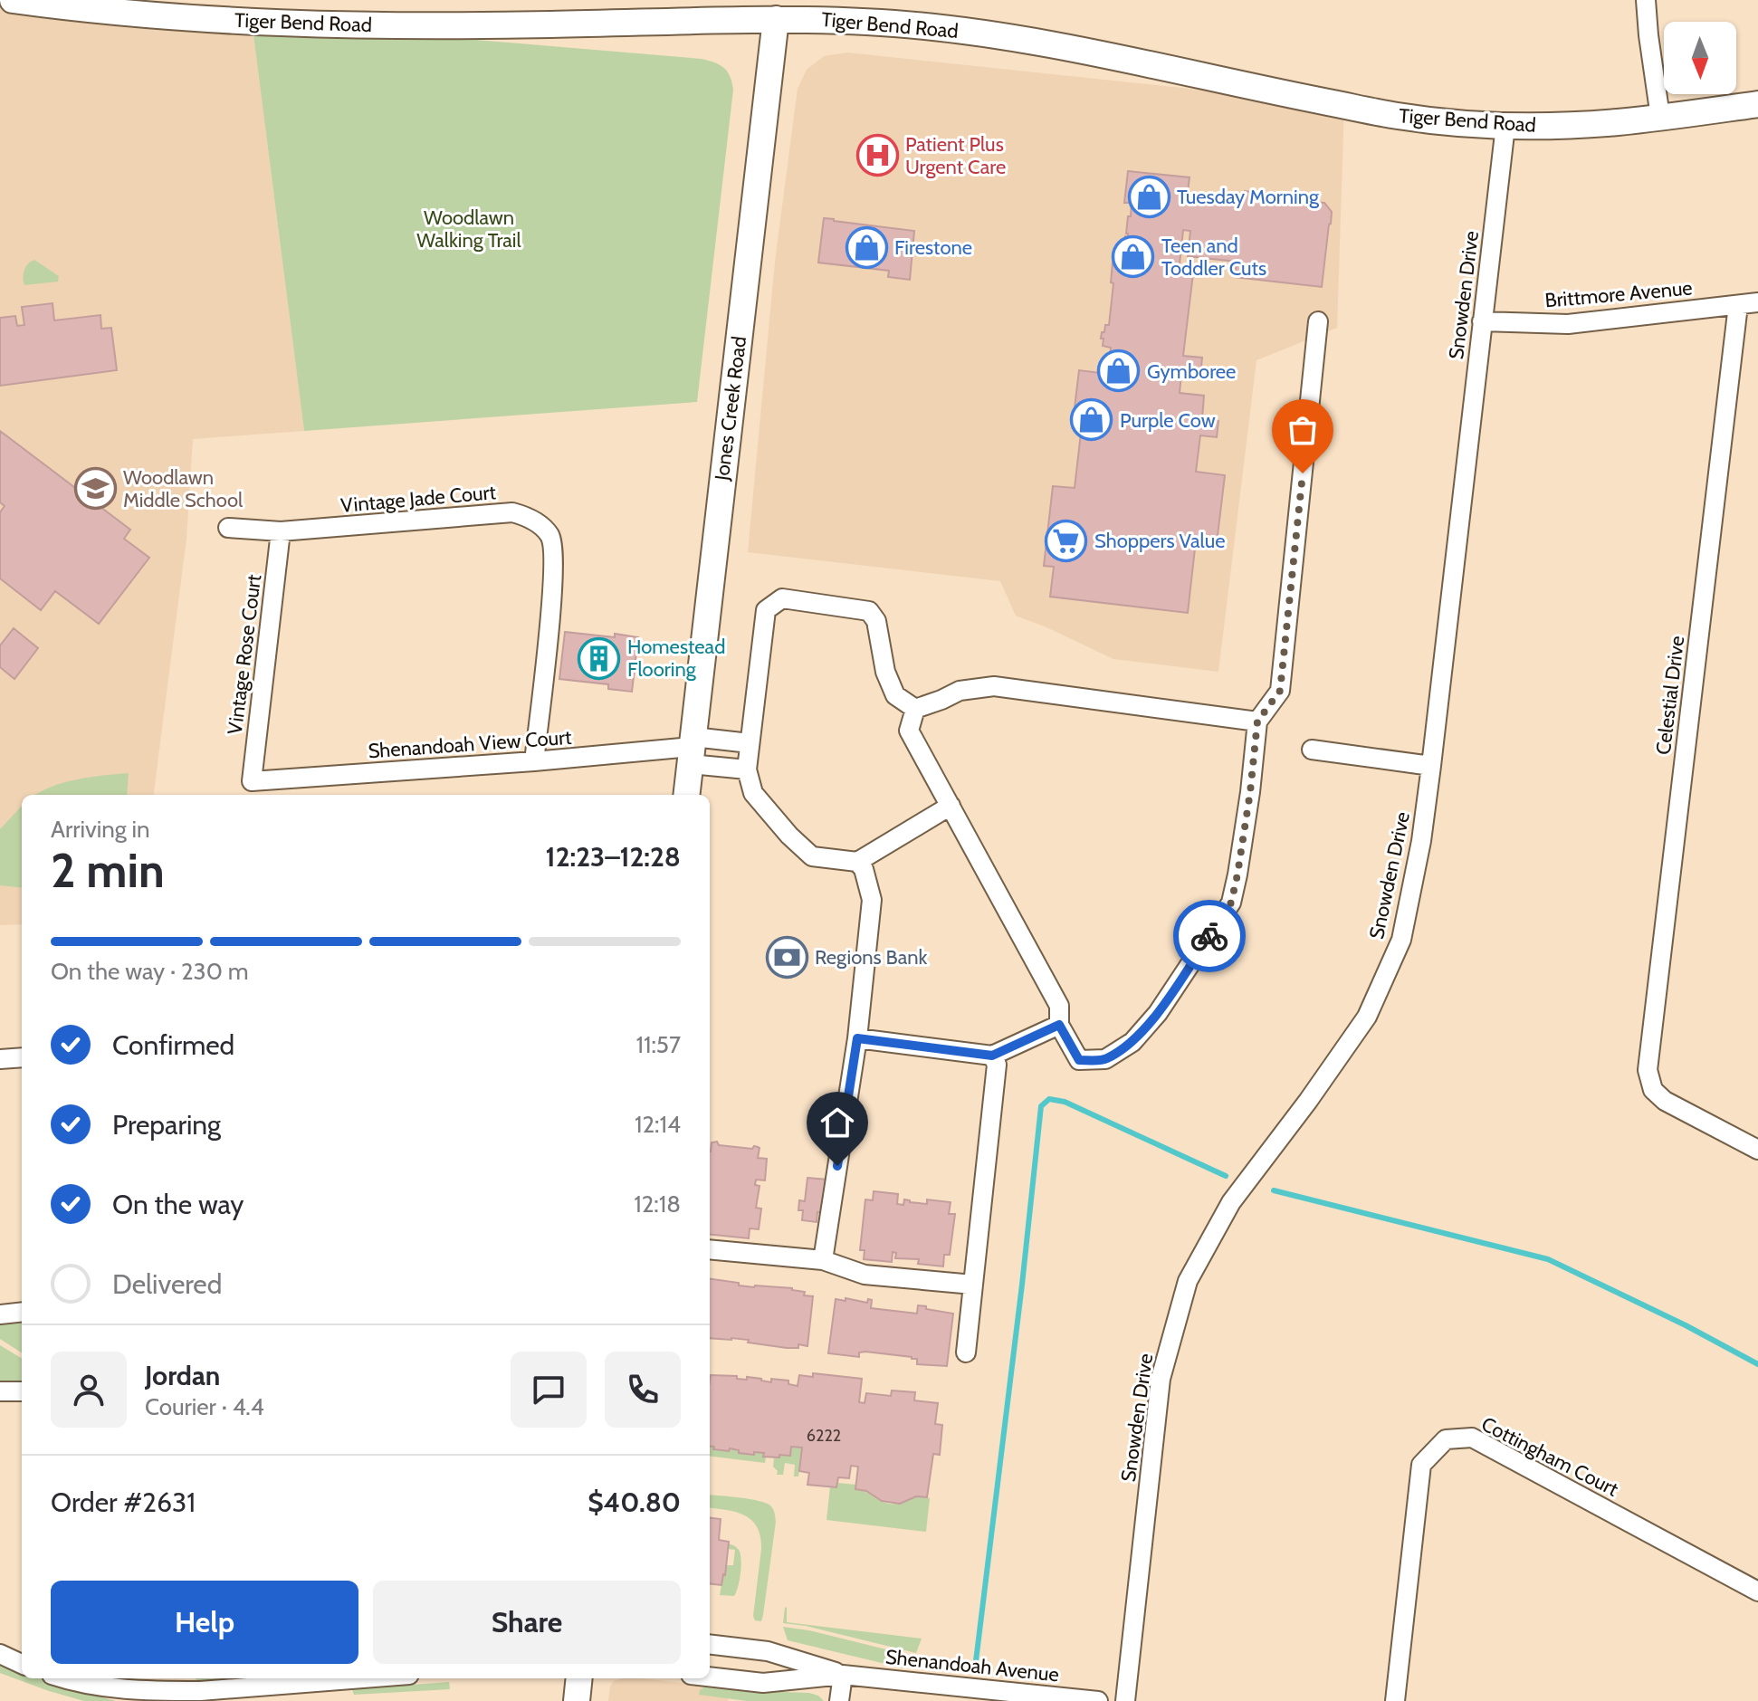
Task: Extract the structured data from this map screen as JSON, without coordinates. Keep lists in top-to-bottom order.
{
  "streets": {
    "main road": ["Tiger Bend Road", "Jones Creek Road"],
    "street": [
      "Brittmore Avenue",
      "Snowden Drive",
      "Vintage Jade Court",
      "Vintage Rose Court",
      "Celestial Drive",
      "Shenandoah View Court",
      "Cottingham Court",
      "Shenandoah Avenue"
    ]
  },
  "crossings": [
    ["Tiger Bend Road", "Snowden Drive"],
    ["Tiger Bend Road", "Jones Creek Road"],
    ["Brittmore Avenue", "Snowden Drive"],
    ["Brittmore Avenue", "Celestial Drive"],
    ["Jones Creek Road", "Shenandoah View Court"],
    ["Vintage Jade Court", "Vintage Rose Court"],
    ["Vintage Jade Court", "Shenandoah View Court"],
    ["Vintage Rose Court", "Shenandoah View Court"]
  ],
  "parks": ["Woodlawn Walking Trail"],
  "places": {
    "hospital": ["Patient Plus Urgent Care"],
    "shop": [
      "Tuesday Morning",
      "Firestone",
      "Teen and Toddler Cuts",
      "Gymboree",
      "Purple Cow"
    ],
    "school or university": ["Woodlawn Middle School"],
    "supermarket": ["Shoppers Value"],
    "building": ["Homestead Flooring"],
    "bank": ["Regions Bank"]
  },
  "house_numbers": ["6222"],
  "north": "bottom",
  "page": {
    "heading": ["2 min", "Arriving in", "12:23–12:28"],
    "panel": [
      "Jordan",
      "Courier · 4.4",
      "Order #2631",
      "$40.80"
    ],
    "bar": "On the way · 230 m",
    "list": [
      ["Confirmed", "11:57"],
      ["Preparing", "12:14"],
      ["On the way", "12:18"],
      "Delivered"
    ],
    "buttons": ["Help", "Share"]
  }
}
